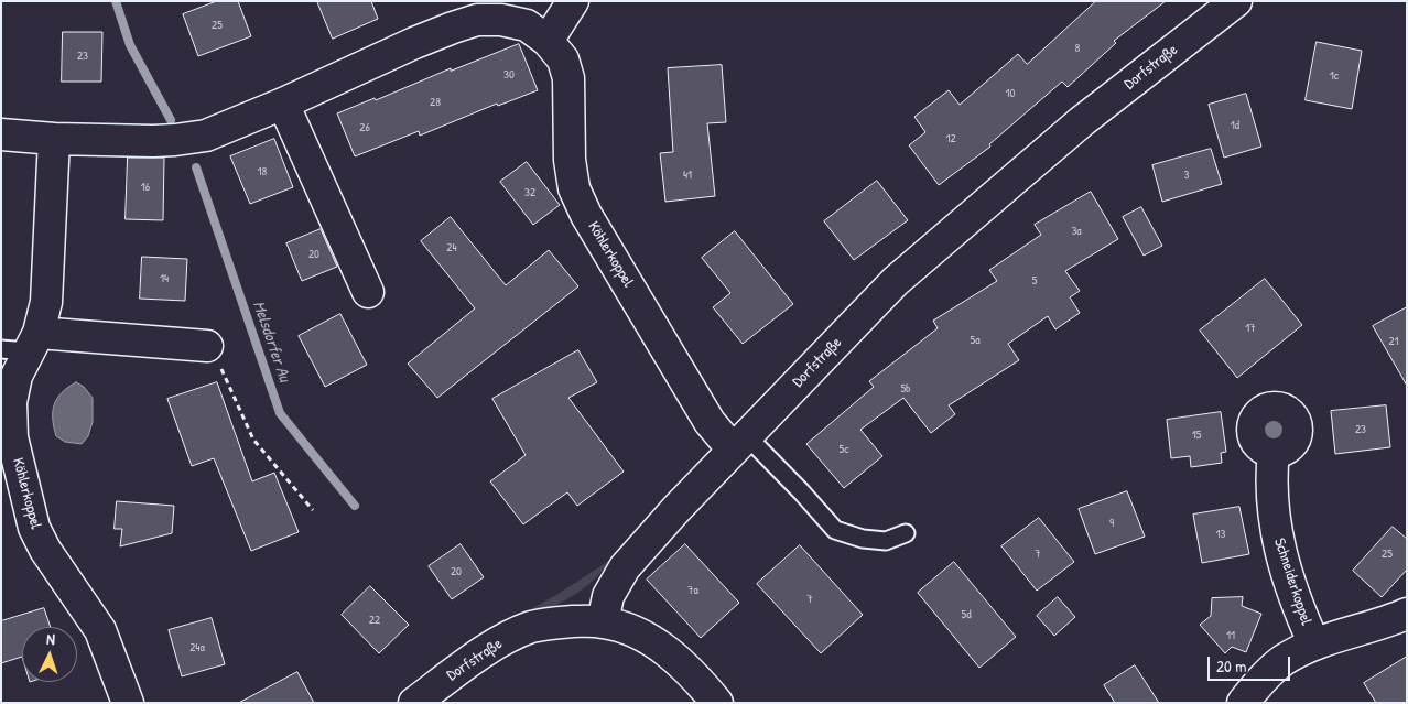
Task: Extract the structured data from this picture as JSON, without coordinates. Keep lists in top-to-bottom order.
{
  "streets": {
    "street": ["Dorfstraße", "Köhlerkoppel", "Schneiderkoppel"]
  },
  "crossings": [
    ["Dorfstraße", "Köhlerkoppel"]
  ],
  "water": ["Melsdorfer Au"],
  "house_numbers": [
    "25",
    "8",
    "23",
    "30",
    "1c",
    "10",
    "28",
    "1d",
    "26",
    "12",
    "18",
    "41",
    "3",
    "16",
    "32",
    "3a",
    "24",
    "20",
    "14",
    "5",
    "17",
    "5a",
    "21",
    "5b",
    "23",
    "15",
    "5c",
    "9",
    "13",
    "7",
    "25",
    "20",
    "7a",
    "7",
    "5d",
    "22",
    "11",
    "24a"
  ],
  "scale_bar": "20 m",
  "north": "top"
}
